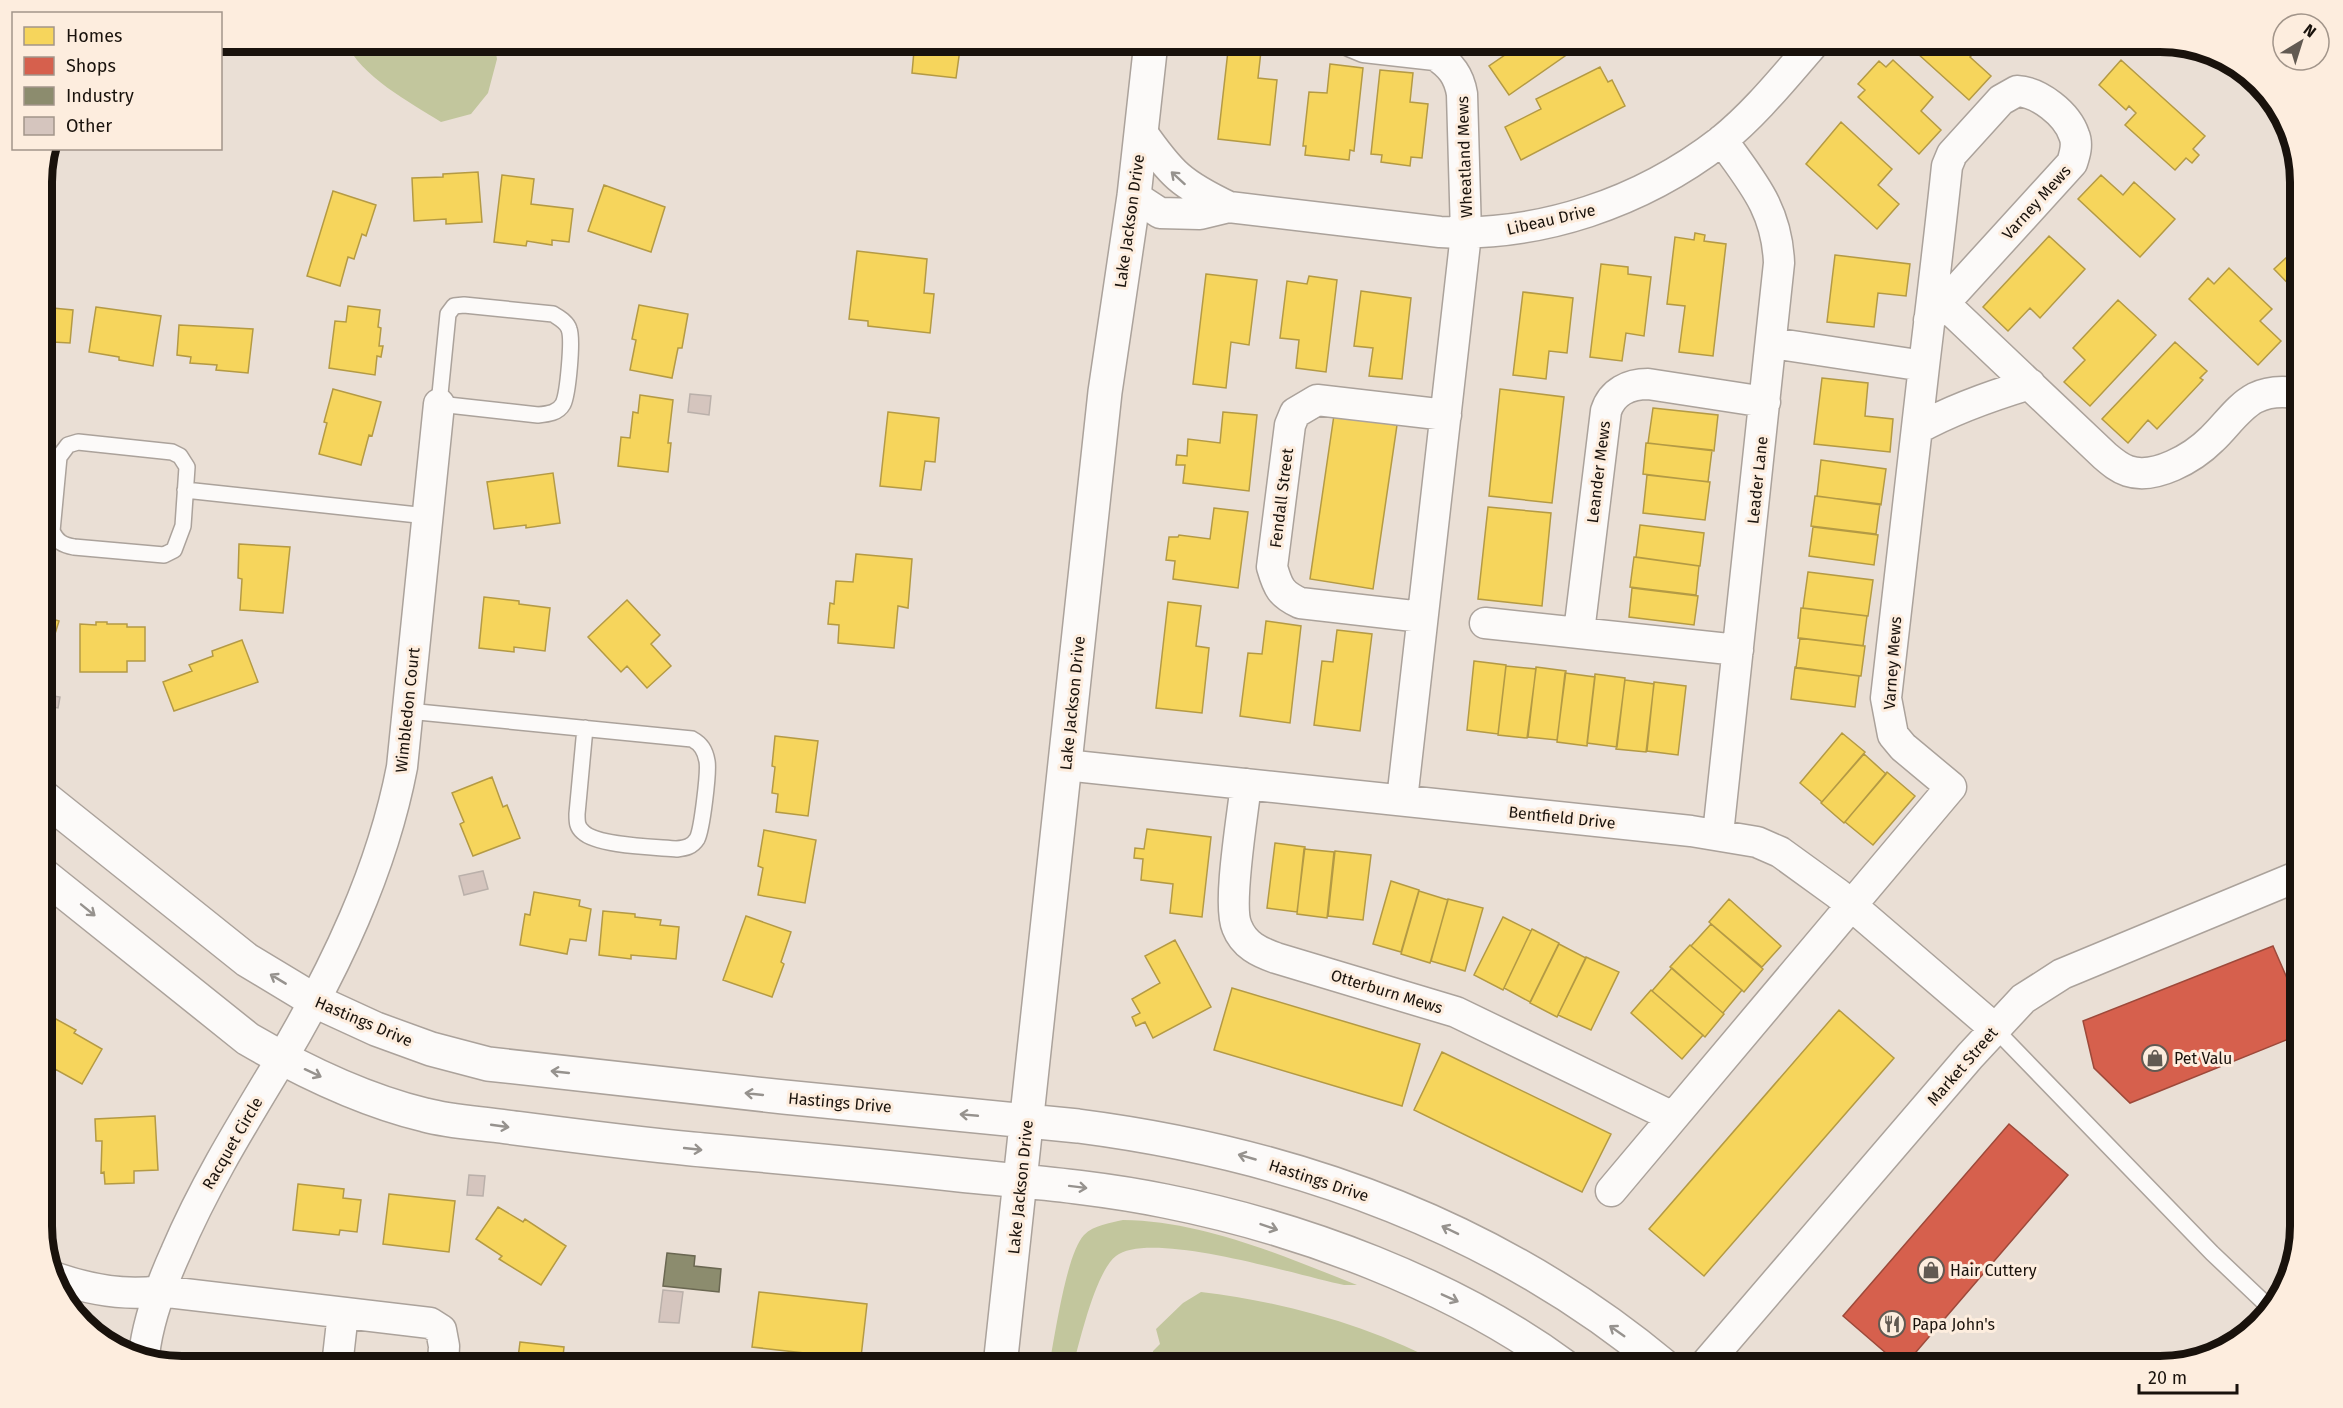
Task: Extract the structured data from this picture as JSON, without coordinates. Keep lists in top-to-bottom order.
{
  "streets": {
    "street": [
      "Wheatland Mews",
      "Varney Mews",
      "Libeau Drive",
      "Lake Jackson Drive",
      "Leander Mews",
      "Leader Lane",
      "Fendall Street",
      "Wimbledon Court",
      "Bentfield Drive",
      "Otterburn Mews",
      "Hastings Drive",
      "Market Street",
      "Racquet Circle"
    ]
  },
  "crossings": [
    ["Wheatland Mews", "Libeau Drive"],
    ["Varney Mews", "Bentfield Drive"],
    ["Libeau Drive", "Lake Jackson Drive"],
    ["Libeau Drive", "Leader Lane"],
    ["Lake Jackson Drive", "Bentfield Drive"],
    ["Lake Jackson Drive", "Hastings Drive"],
    ["Leander Mews", "Leader Lane"],
    ["Leader Lane", "Bentfield Drive"],
    ["Wimbledon Court", "Hastings Drive"],
    ["Wimbledon Court", "Racquet Circle"],
    ["Bentfield Drive", "Otterburn Mews"],
    ["Bentfield Drive", "Market Street"],
    ["Hastings Drive", "Racquet Circle"]
  ],
  "places": {
    "shop": ["Pet Valu", "Hair Cuttery"],
    "restaurant": ["Papa John's"]
  },
  "legend": [
    "Homes",
    "Shops",
    "Industry",
    "Other"
  ],
  "scale_bar": "20 m",
  "north": "top right"
}
